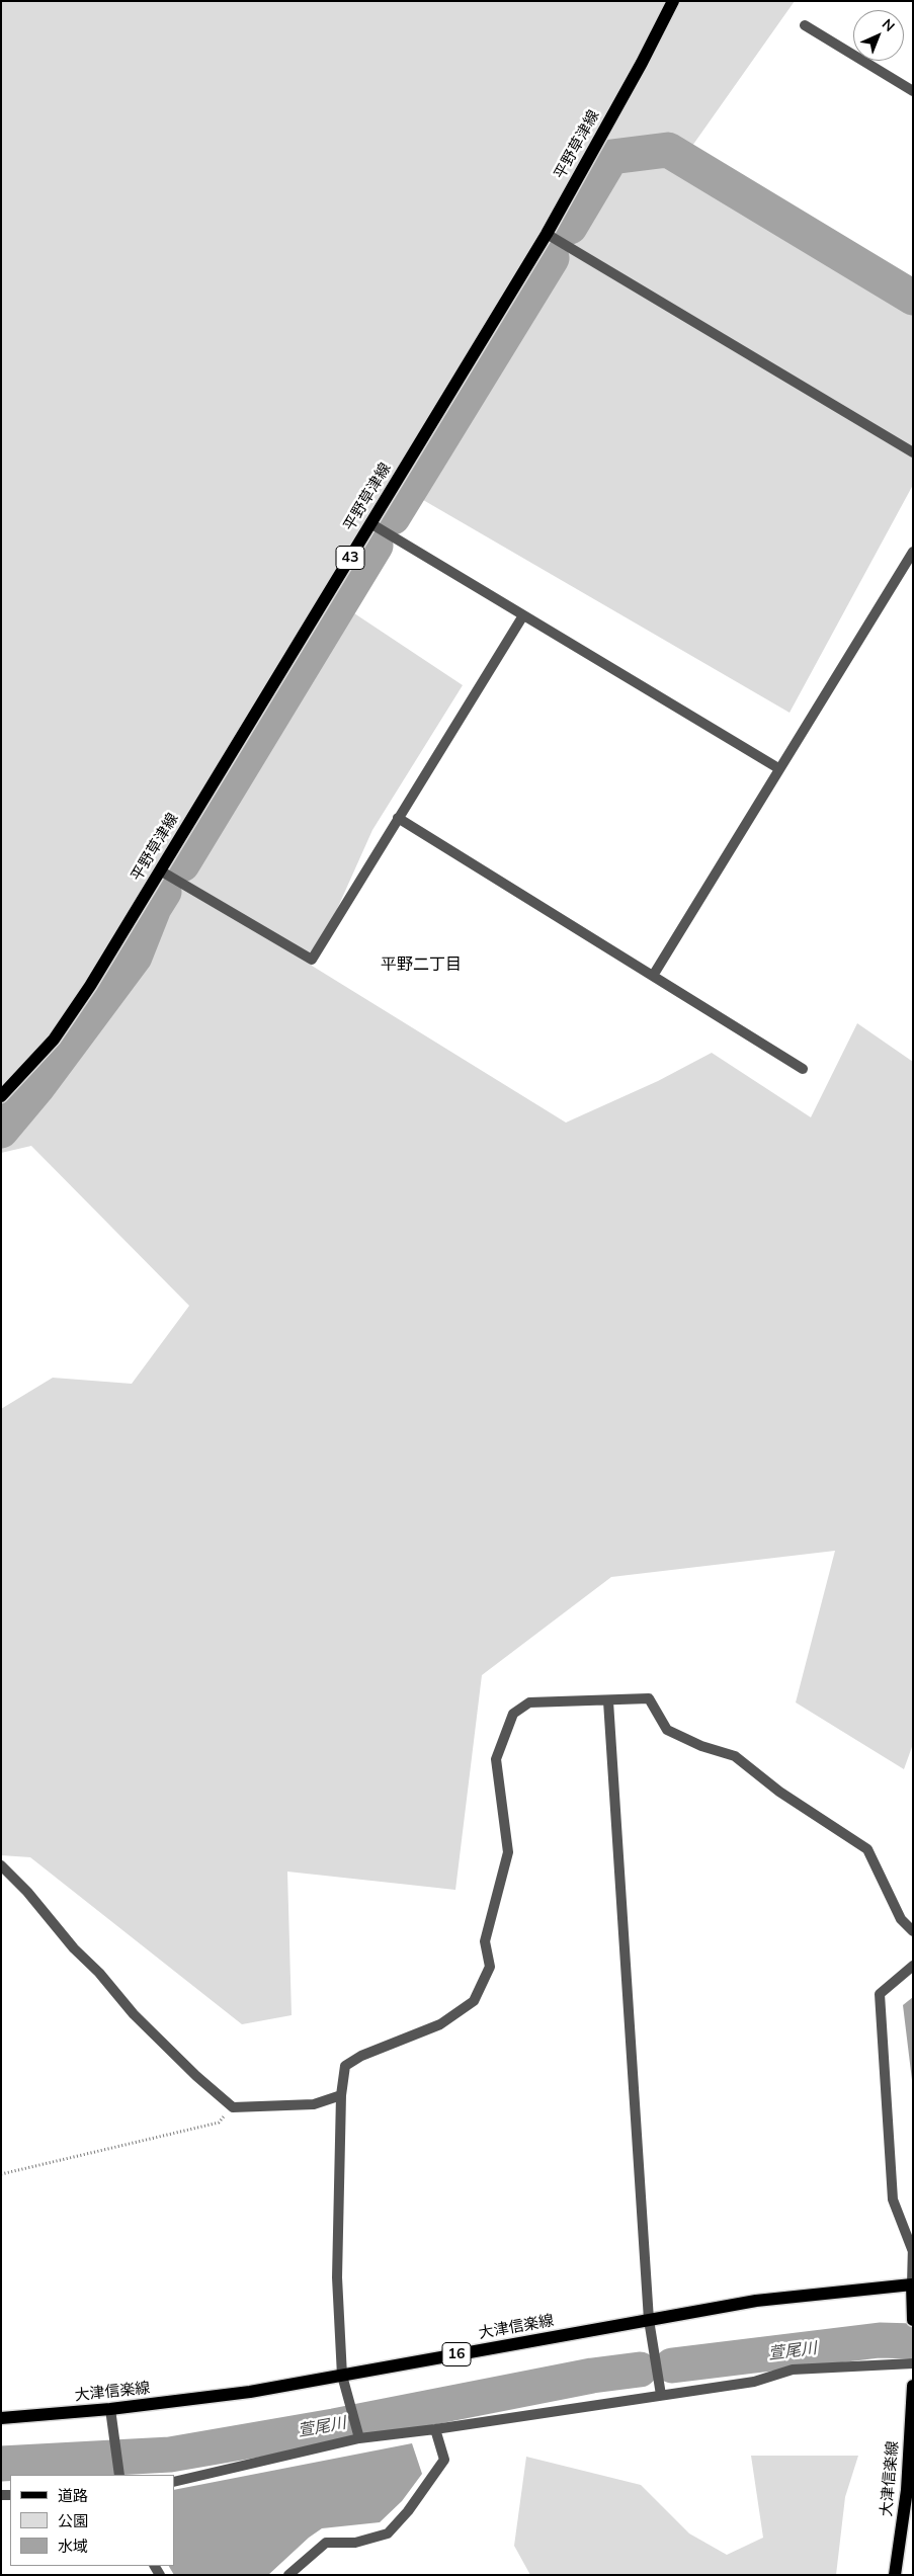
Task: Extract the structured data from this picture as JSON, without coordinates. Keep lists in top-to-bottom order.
{
  "streets": {
    "main road": [
      "平野草津線",
      "43",
      "大津信楽線",
      "16"
    ]
  },
  "districts": ["平野二丁目"],
  "water": ["萱尾川"],
  "legend": ["道路", "公園", "水域"],
  "north": "top right"
}
